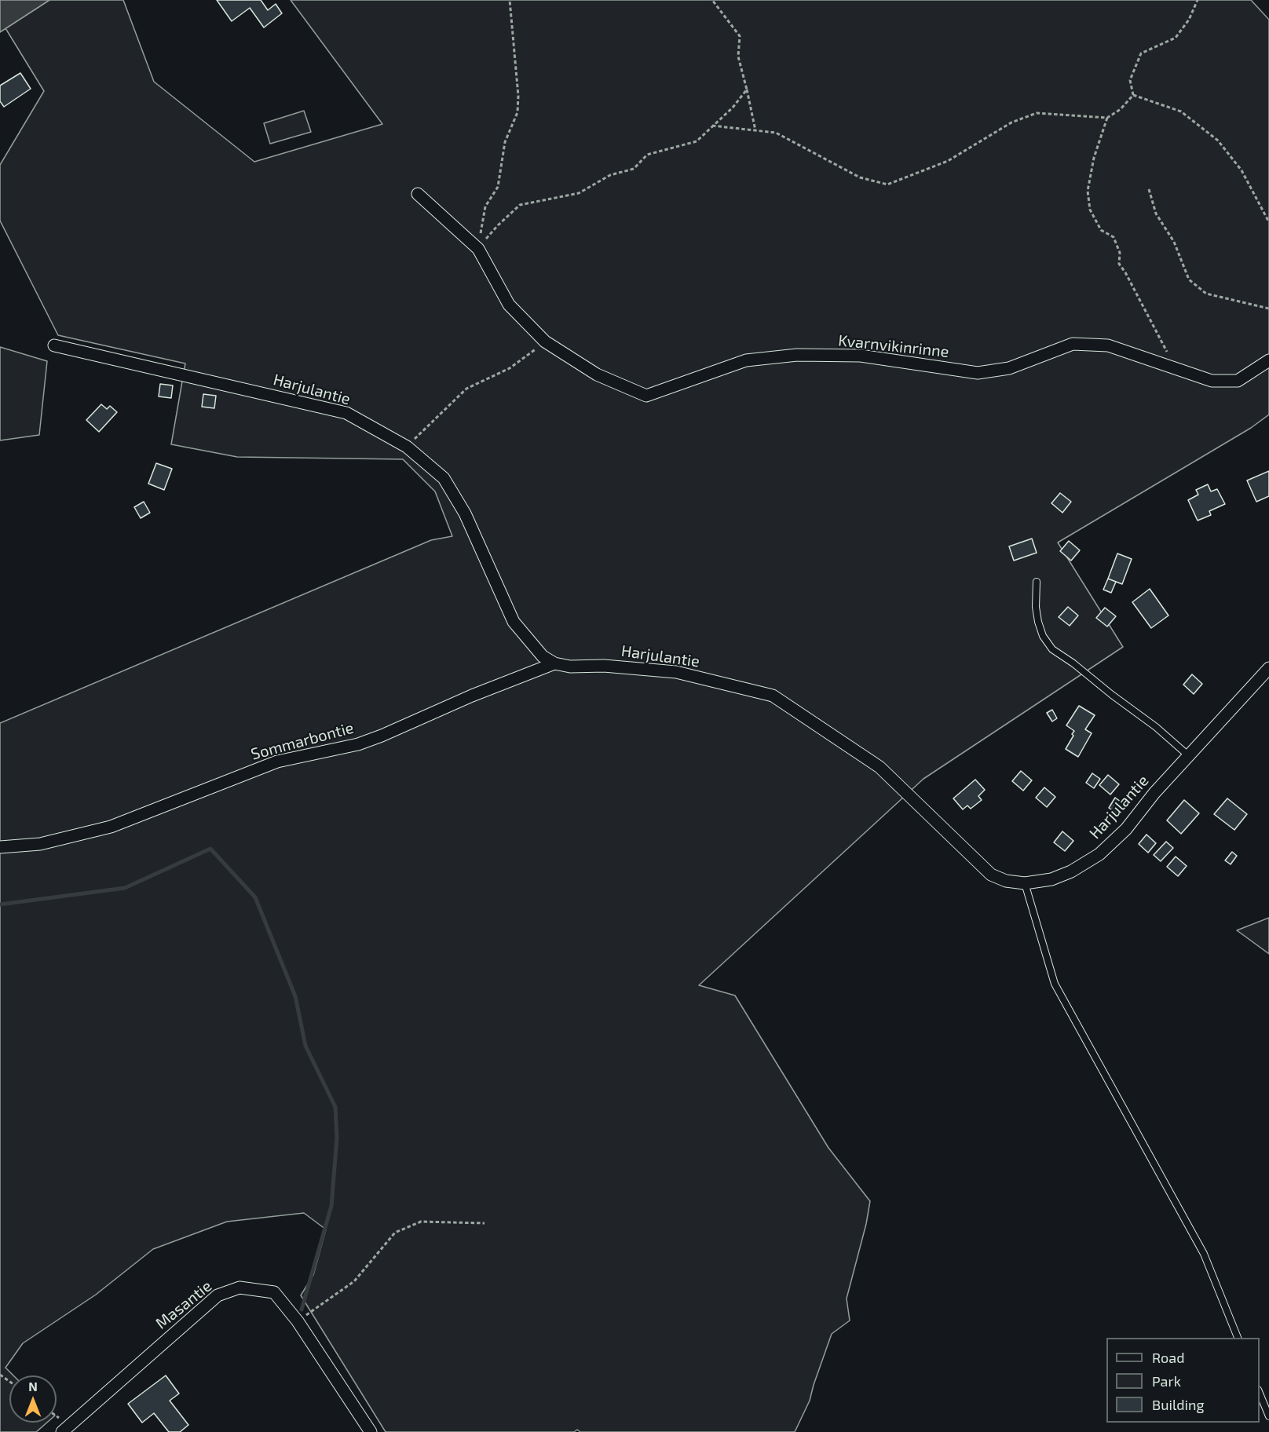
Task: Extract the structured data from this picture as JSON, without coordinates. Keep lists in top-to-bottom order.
{
  "streets": {
    "street": [
      "Kvarnvikinrinne",
      "Harjulantie",
      "Sommarbontie",
      "Masantie"
    ]
  },
  "crossings": [
    ["Harjulantie", "Sommarbontie"]
  ],
  "legend": ["Road", "Park", "Building"],
  "north": "top"
}
